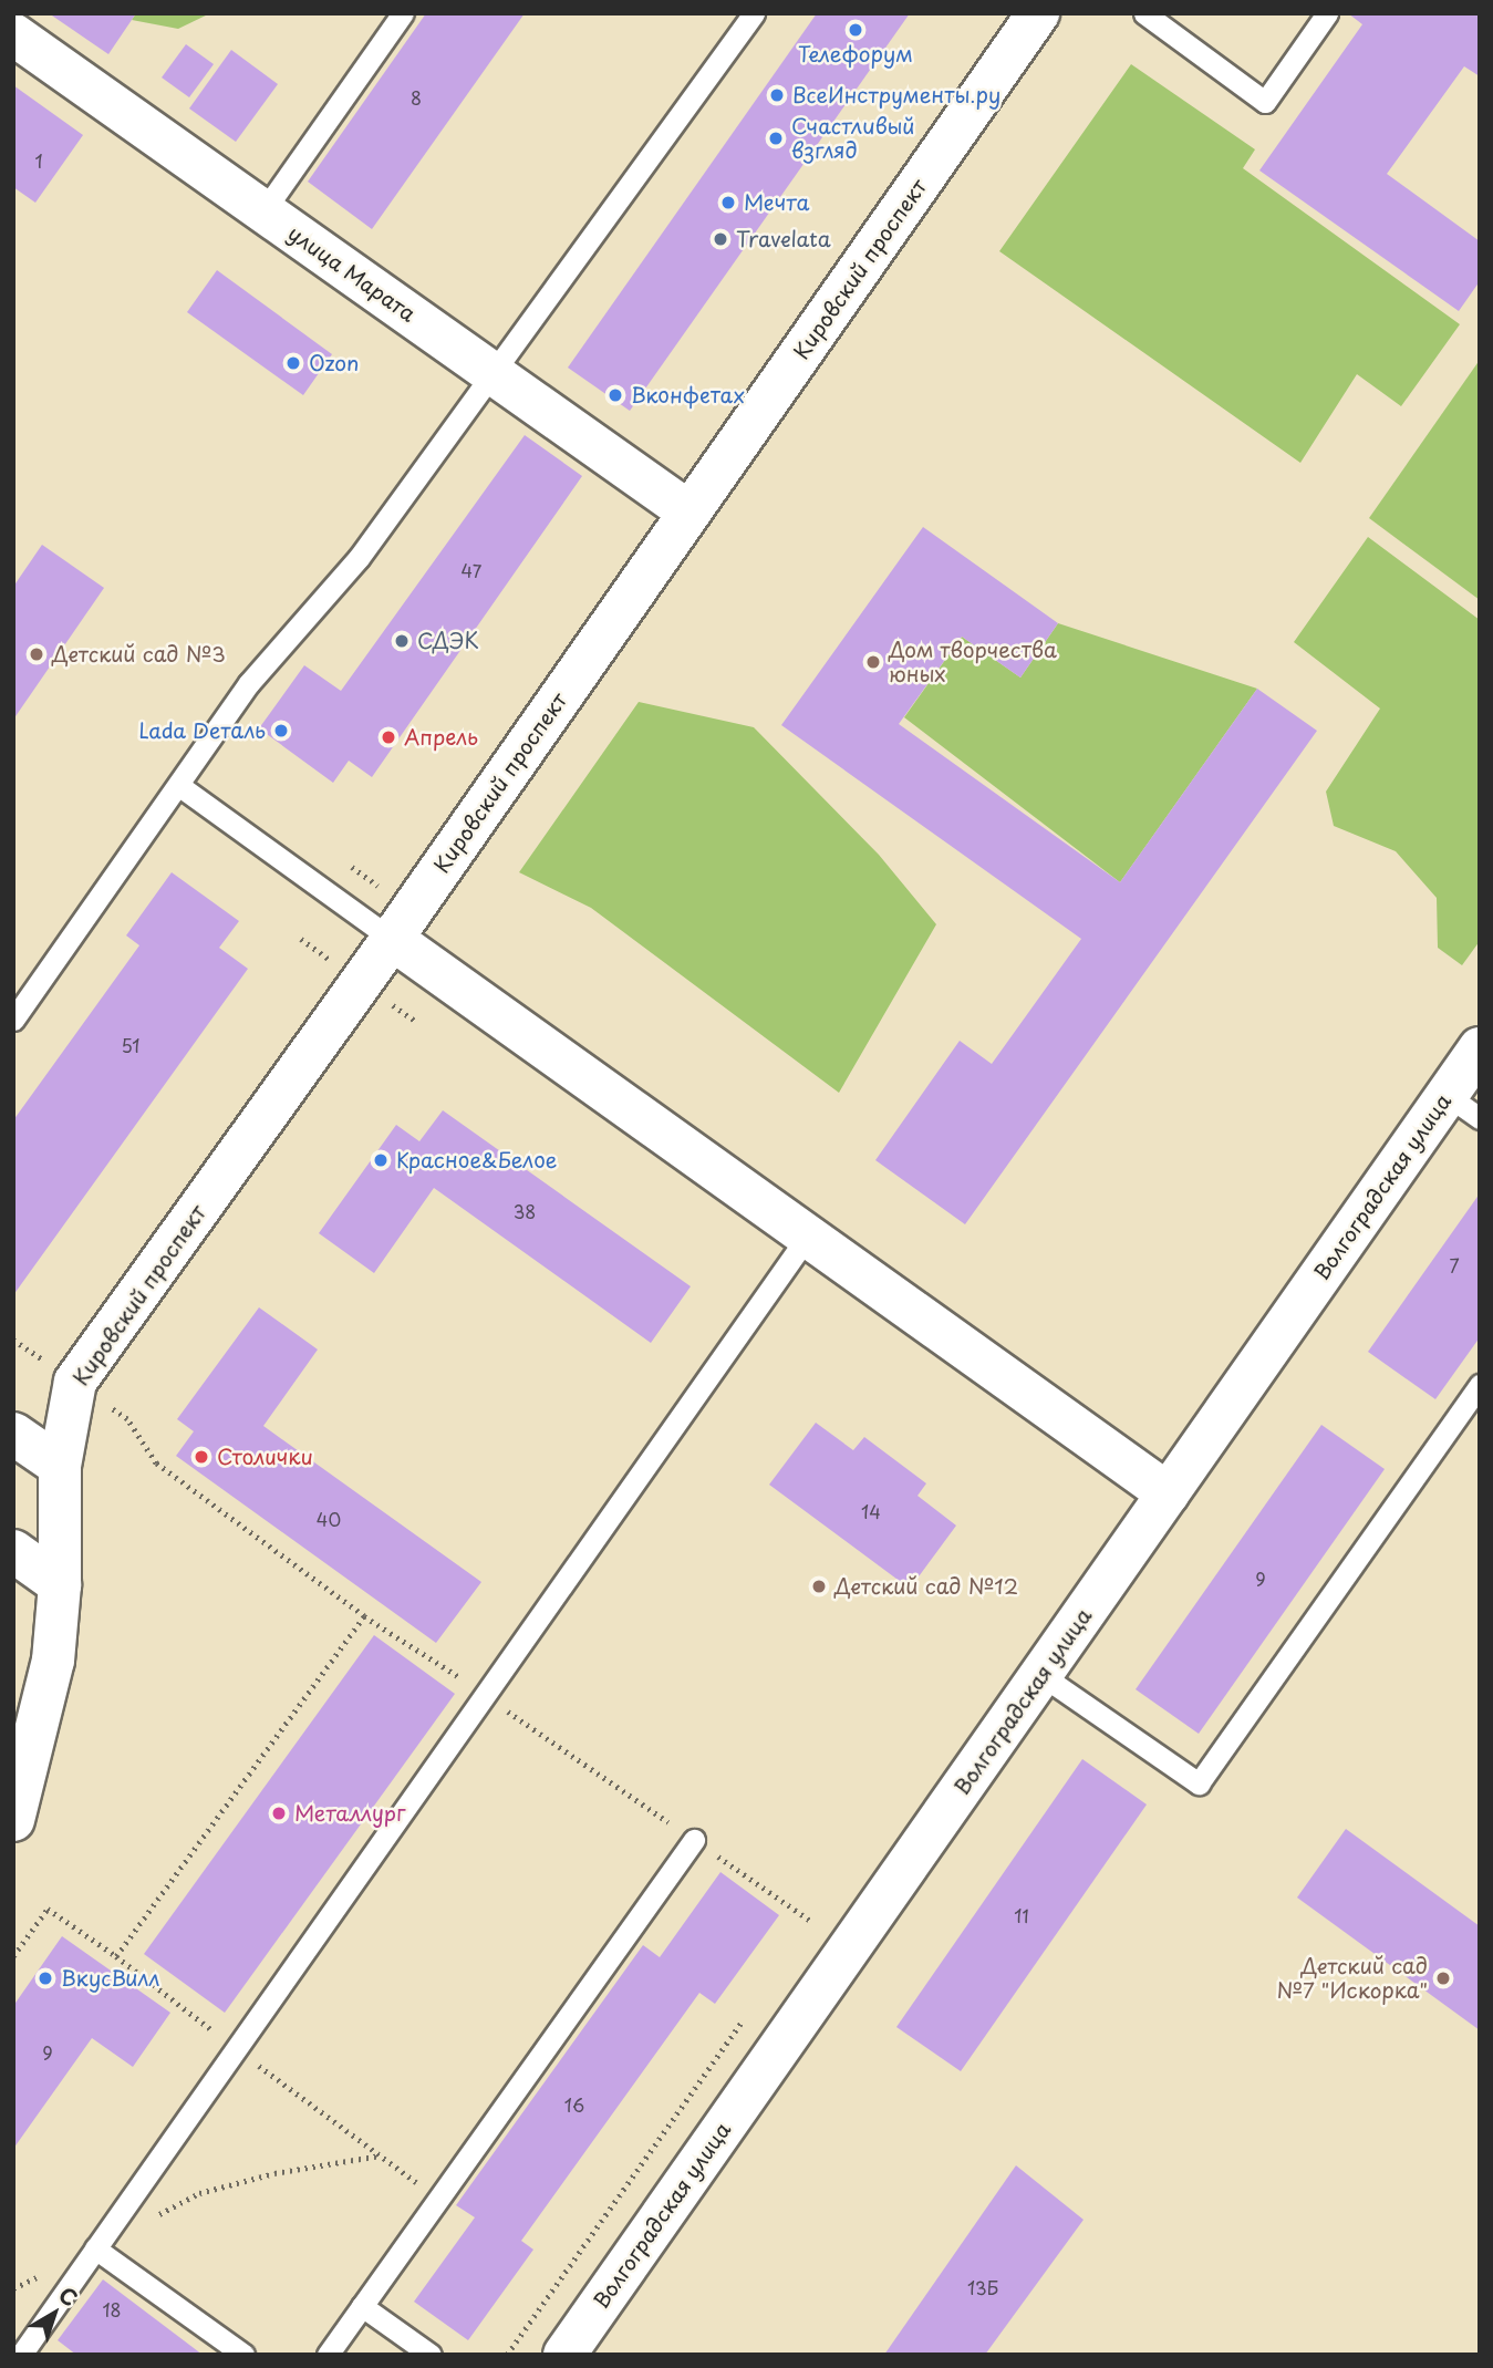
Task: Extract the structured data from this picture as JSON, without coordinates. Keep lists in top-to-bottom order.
{
  "streets": {
    "street": ["Кировский проспект", "улица Марата", "Волгоградская улица"]
  },
  "crossings": [
    ["Кировский проспект", "улица Марата"]
  ],
  "places": [
    "Телефорум",
    "ВсеИнструменты.ру",
    "Счастливый взгляд",
    "Мечта",
    "Travelata",
    "Ozon",
    "Вконфетах",
    "СДЭК",
    "Детский cад №3",
    "Дом творчества юных",
    "Lada Dеталь",
    "Апрель",
    "Красное&Белое",
    "Столички",
    "Детский cад №12",
    "Металлург",
    "ВкусВилл",
    "Детский cад №7 \"Искорка\""
  ],
  "house_numbers": [
    "8",
    "1",
    "47",
    "51",
    "38",
    "7",
    "14",
    "40",
    "9",
    "11",
    "9",
    "16",
    "13Б",
    "18"
  ],
  "north": "top right"
}
